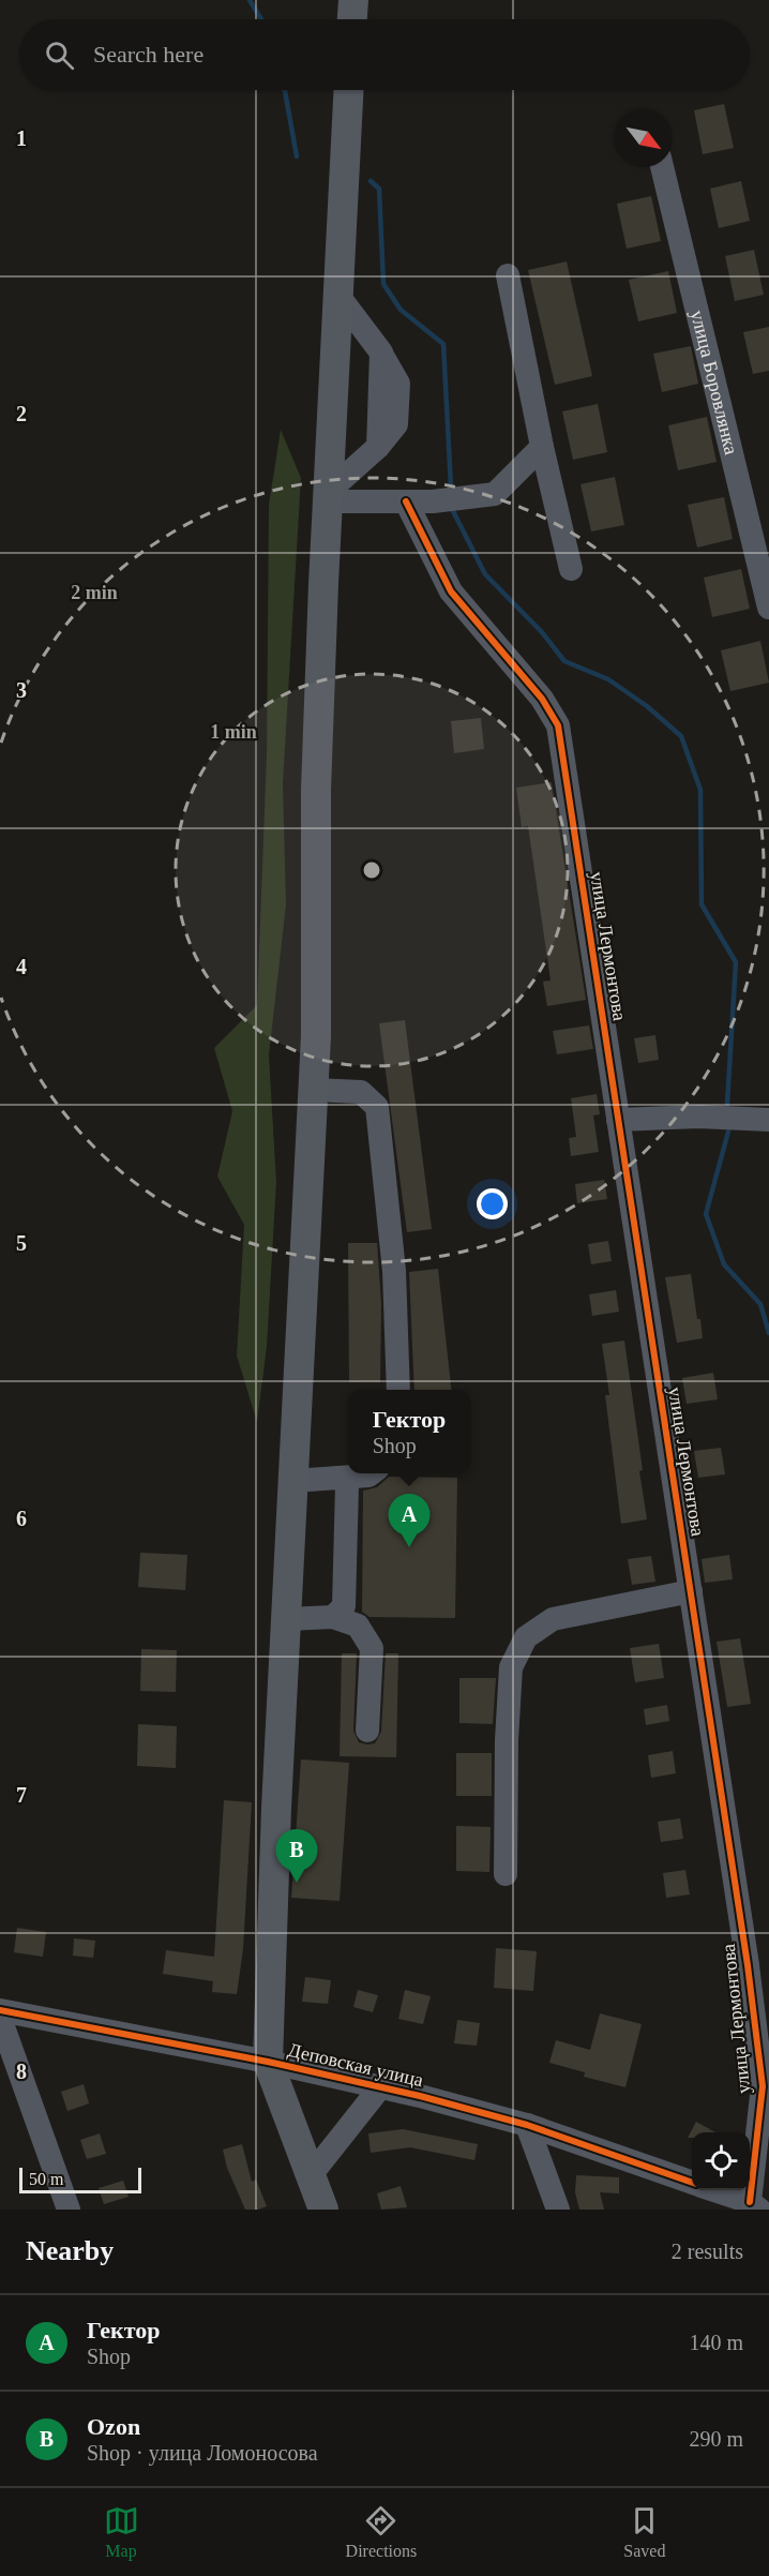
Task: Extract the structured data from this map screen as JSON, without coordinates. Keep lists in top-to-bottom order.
{
  "streets": {
    "street": ["улица Боровлянка", "улица Лермонтова", "Деповская улица"]
  },
  "scale_bar": "50 m",
  "north": "bottom right",
  "page": {
    "search": "Search here",
    "popup": ["Гектор", "Shop"],
    "pins": ["A", "B"],
    "scale": "50 m",
    "heading": ["Nearby", "2 results"],
    "list": [
      {
        "mark": "A",
        "name": "Гектор",
        "note": "Shop",
        "value": "140 m"
      },
      {
        "mark": "B",
        "name": "Ozon",
        "note": "Shop · улица Ломоносова",
        "value": "290 m"
      }
    ],
    "nav": ["Map", "Directions", "Saved"]
  },
  "grid": {
    "rows": [
      "1",
      "2",
      "3",
      "4",
      "5",
      "6",
      "7",
      "8"
    ]
  },
  "rings": ["2 min", "1 min"]
}
